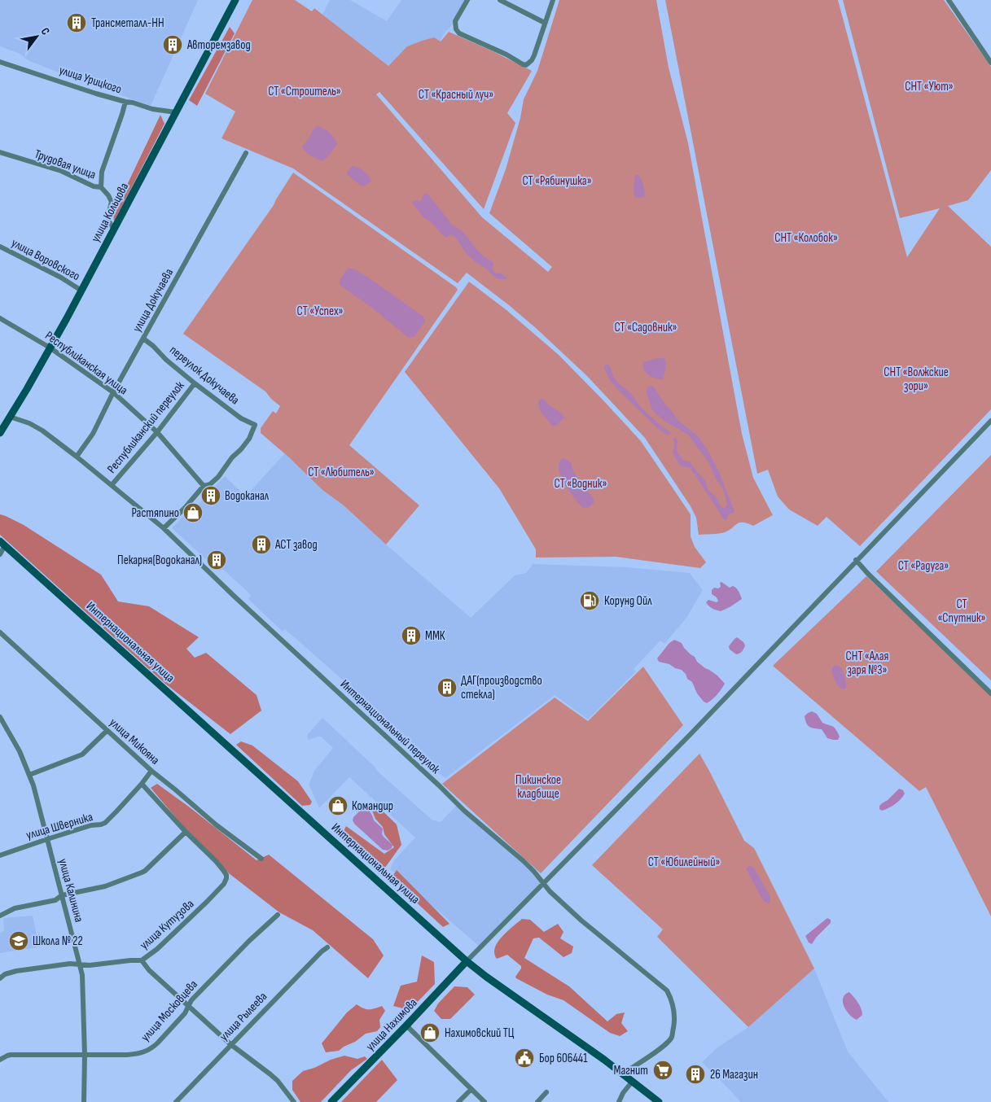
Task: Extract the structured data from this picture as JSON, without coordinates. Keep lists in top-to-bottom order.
{
  "streets": {
    "main road": ["улица Кольцова", "Интернациональная улица", "улица Нахимова"],
    "street": [
      "улица Урицкого",
      "Трудовая улица",
      "улица Воровского",
      "улица Докучаева",
      "Республиканская улица",
      "переулок Докучаева",
      "Республиканский переулок",
      "Интернациональный переулок",
      "улица Микояна",
      "улица Шверника",
      "улица Калинина",
      "улица Кутузова",
      "улица Московцева",
      "улица Рылеева"
    ]
  },
  "crossings": [
    ["улица Урицкого", "улица Кольцова"],
    ["Трудовая улица", "улица Кольцова"],
    ["улица Кольцова", "улица Воровского"],
    ["улица Кольцова", "Республиканская улица"],
    ["улица Кольцова", "Интернациональный переулок"],
    ["улица Докучаева", "Республиканская улица"],
    ["улица Докучаева", "переулок Докучаева"],
    ["улица Докучаева", "Интернациональный переулок"],
    ["Республиканская улица", "переулок Докучаева"],
    ["Республиканская улица", "Республиканский переулок"],
    ["переулок Докучаева", "Республиканский переулок"],
    ["Республиканский переулок", "Интернациональный переулок"],
    ["Интернациональная улица", "Интернациональный переулок"],
    ["Интернациональная улица", "улица Нахимова"],
    ["улица Микояна", "улица Шверника"],
    ["улица Шверника", "улица Калинина"],
    ["улица Калинина", "улица Кутузова"],
    ["улица Калинина", "улица Московцева"]
  ],
  "parks": [
    "СНТ «Уют»",
    "СТ «Строитель»",
    "СТ «Красный луч»",
    "СТ «Рябинушка»",
    "СНТ «Колобок»",
    "СТ «Успех»",
    "СТ «Садовник»",
    "СНТ «Волжские зори»",
    "СТ «Любитель»",
    "СТ «Водник»",
    "СТ «Радуга»",
    "СТ «Спутник»",
    "СНТ «Алая заря №3»",
    "Пикинское кладбище",
    "СТ «Юбилейный»"
  ],
  "places": {
    "building": [
      "Трансметалл-НН",
      "Авторемзавод",
      "Водоканал",
      "АСТ завод",
      "Пекарня(Водоканал)",
      "ММК",
      "ДАГ(производство стекла)",
      "26 Магазин"
    ],
    "shop": ["Растяпино", "Командир", "Нахимовский ТЦ"],
    "fuel station": ["Корунд Ойл"],
    "school or university": ["Школа № 22"],
    "public building": ["Бор 606441"],
    "supermarket": ["Магнит"]
  },
  "north": "top right"
}
